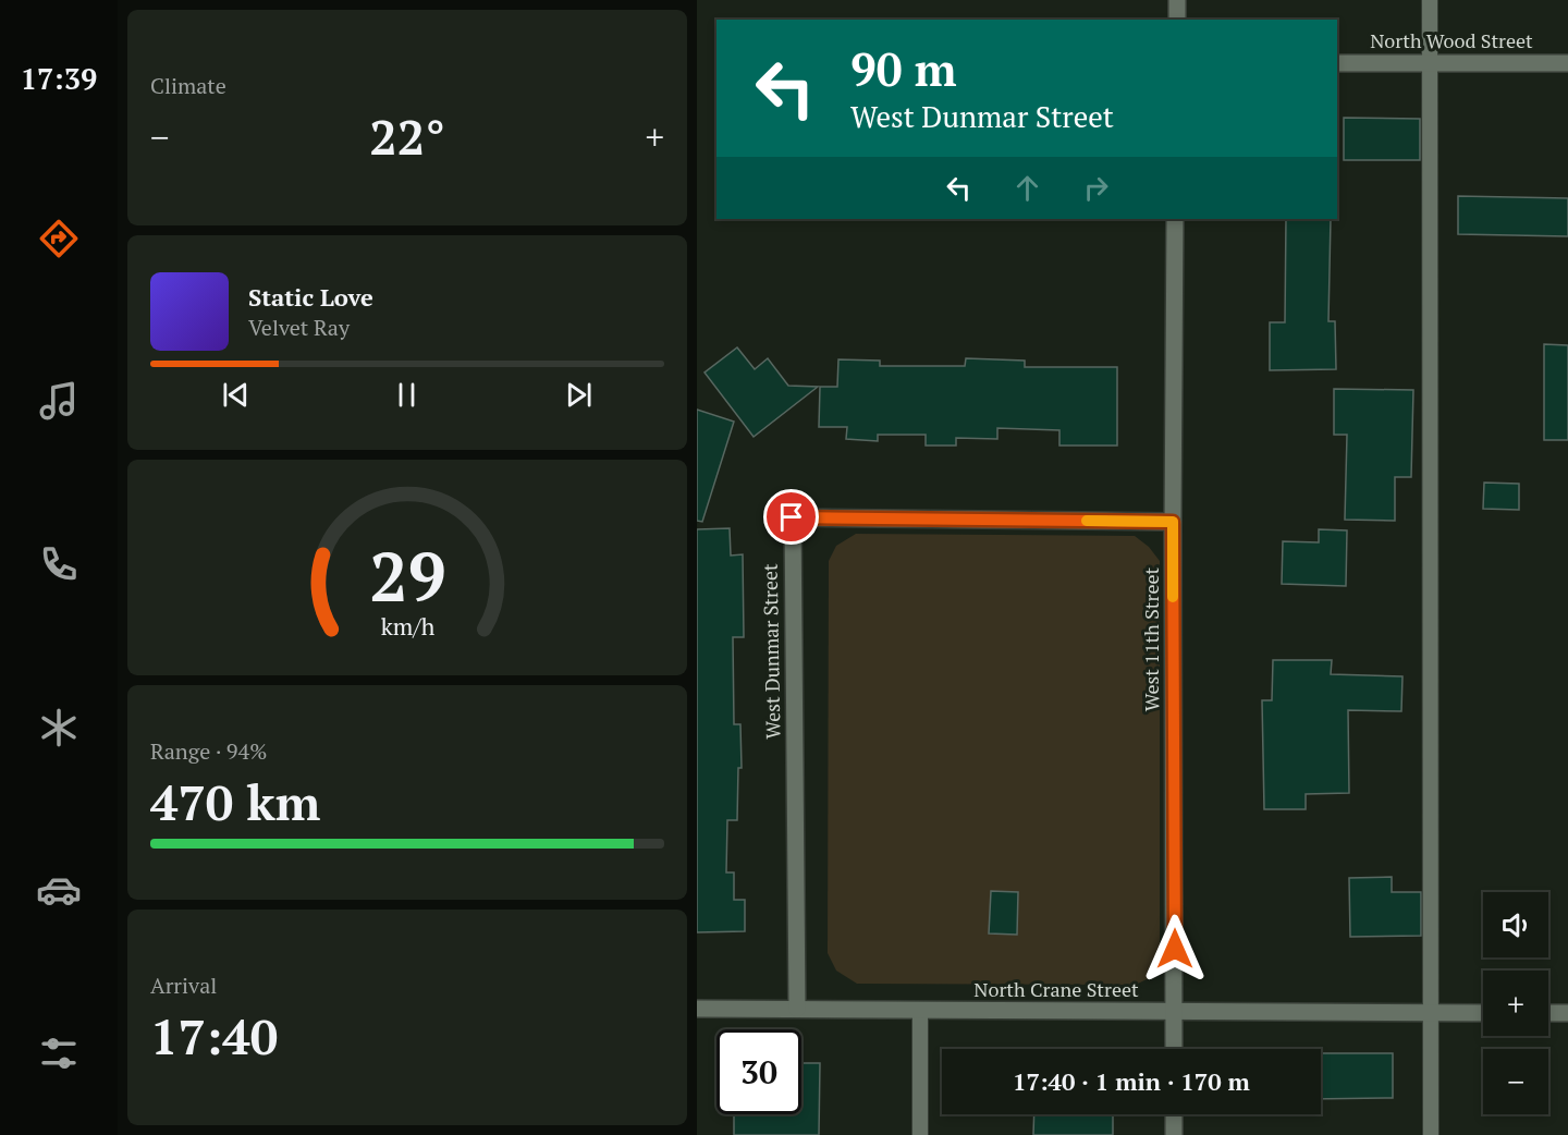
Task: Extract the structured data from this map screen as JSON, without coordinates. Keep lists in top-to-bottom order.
{
  "streets": {
    "street": [
      "North Wood Street",
      "West 11th Street",
      "West Dunmar Street",
      "North Crane Street"
    ]
  },
  "crossings": [
    ["West 11th Street", "West Dunmar Street"],
    ["West 11th Street", "North Crane Street"],
    ["West Dunmar Street", "North Crane Street"]
  ],
  "page": {
    "tabs": "17:39",
    "tile": [
      "Climate",
      ["Range · 94%", "470 km"],
      ["Arrival", "17:40"]
    ],
    "turn": ["90 m", "West Dunmar Street"],
    "heat": ["−", "22°", "+"],
    "song": ["Static Love", "Velvet Ray"],
    "map_buttons": ["+", "−"],
    "limit": "30",
    "trip": "17:40 · 1 min · 170 m",
    "gauge": ["29", "km/h"]
  }
}
